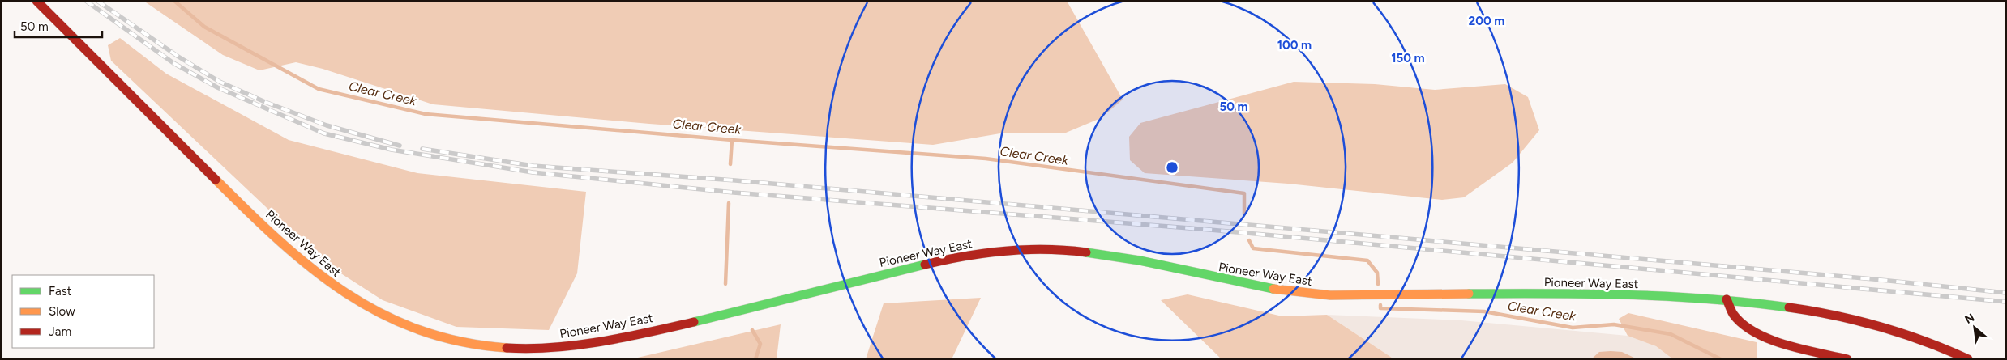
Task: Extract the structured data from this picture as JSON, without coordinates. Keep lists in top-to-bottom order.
{
  "streets": {
    "main road": ["Pioneer Way East"]
  },
  "water": ["Clear Creek"],
  "legend": ["Fast", "Slow", "Jam"],
  "scale_bar": "50 m",
  "north": "top left",
  "rings": [
    "200 m",
    "100 m",
    "150 m",
    "50 m"
  ]
}
